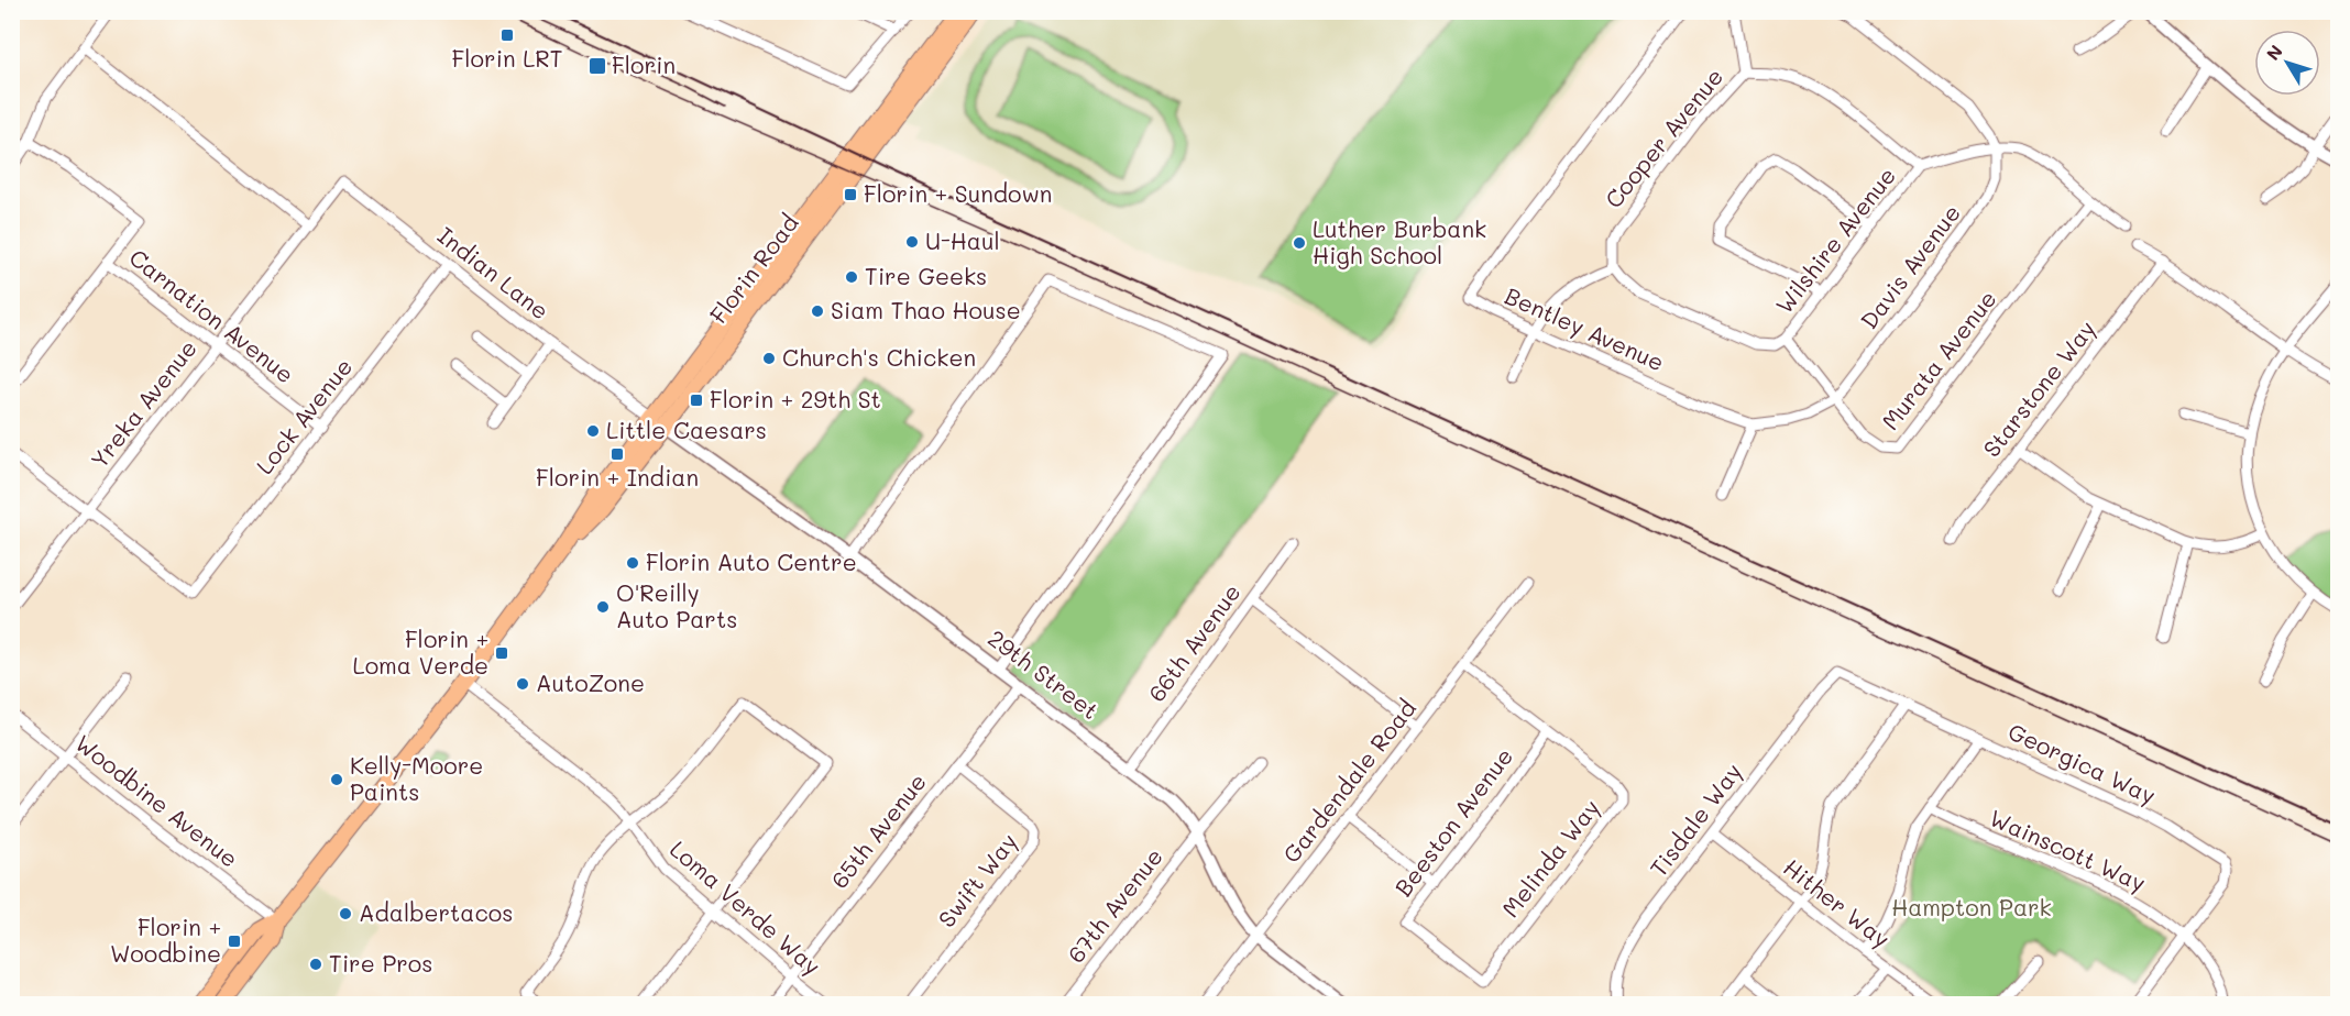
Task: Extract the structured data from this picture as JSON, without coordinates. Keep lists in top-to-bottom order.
{
  "streets": {
    "main road": ["Florin Road"],
    "street": [
      "Cooper Avenue",
      "Wilshire Avenue",
      "Davis Avenue",
      "Indian Lane",
      "Carnation Avenue",
      "Bentley Avenue",
      "Murata Avenue",
      "Starstone Way",
      "Yreka Avenue",
      "Lock Avenue",
      "66th Avenue",
      "29th Street",
      "Georgica Way",
      "Gardendale Road",
      "Woodbine Avenue",
      "Tisdale Way",
      "Beeston Avenue",
      "65th Avenue",
      "Wainscott Way",
      "Melinda Way",
      "Swift Way",
      "Hither Way",
      "67th Avenue",
      "Loma Verde Way"
    ]
  },
  "crossings": [
    ["Wilshire Avenue", "Murata Avenue"],
    ["Davis Avenue", "Bentley Avenue"],
    ["Davis Avenue", "Murata Avenue"],
    ["Florin Road", "Indian Lane"],
    ["Florin Road", "29th Street"],
    ["Florin Road", "Woodbine Avenue"],
    ["Florin Road", "Loma Verde Way"],
    ["Indian Lane", "Yreka Avenue"],
    ["Indian Lane", "Lock Avenue"],
    ["Indian Lane", "29th Street"],
    ["Carnation Avenue", "Yreka Avenue"],
    ["Carnation Avenue", "Lock Avenue"],
    ["Bentley Avenue", "Murata Avenue"],
    ["Yreka Avenue", "Lock Avenue"],
    ["66th Avenue", "29th Street"],
    ["29th Street", "Gardendale Road"],
    ["29th Street", "65th Avenue"],
    ["29th Street", "67th Avenue"],
    ["Georgica Way", "Tisdale Way"],
    ["Georgica Way", "Wainscott Way"],
    ["Gardendale Road", "Melinda Way"],
    ["Tisdale Way", "Hither Way"],
    ["Beeston Avenue", "Melinda Way"],
    ["65th Avenue", "Swift Way"],
    ["65th Avenue", "Loma Verde Way"]
  ],
  "parks": ["Hampton Park"],
  "places": {
    "transit": [
      "Florin LRT",
      "Florin",
      "Florin + Sundown",
      "Florin + 29th St",
      "Florin + Indian",
      "Florin + Loma Verde",
      "Florin + Woodbine"
    ],
    "other": [
      "U-Haul",
      "Luther Burbank High School",
      "Tire Geeks",
      "Siam Thao House",
      "Church's Chicken",
      "Little Caesars",
      "Florin Auto Centre",
      "O'Reilly Auto Parts",
      "AutoZone",
      "Kelly-Moore Paints",
      "Adalbertacos",
      "Tire Pros"
    ]
  },
  "north": "top left"
}
